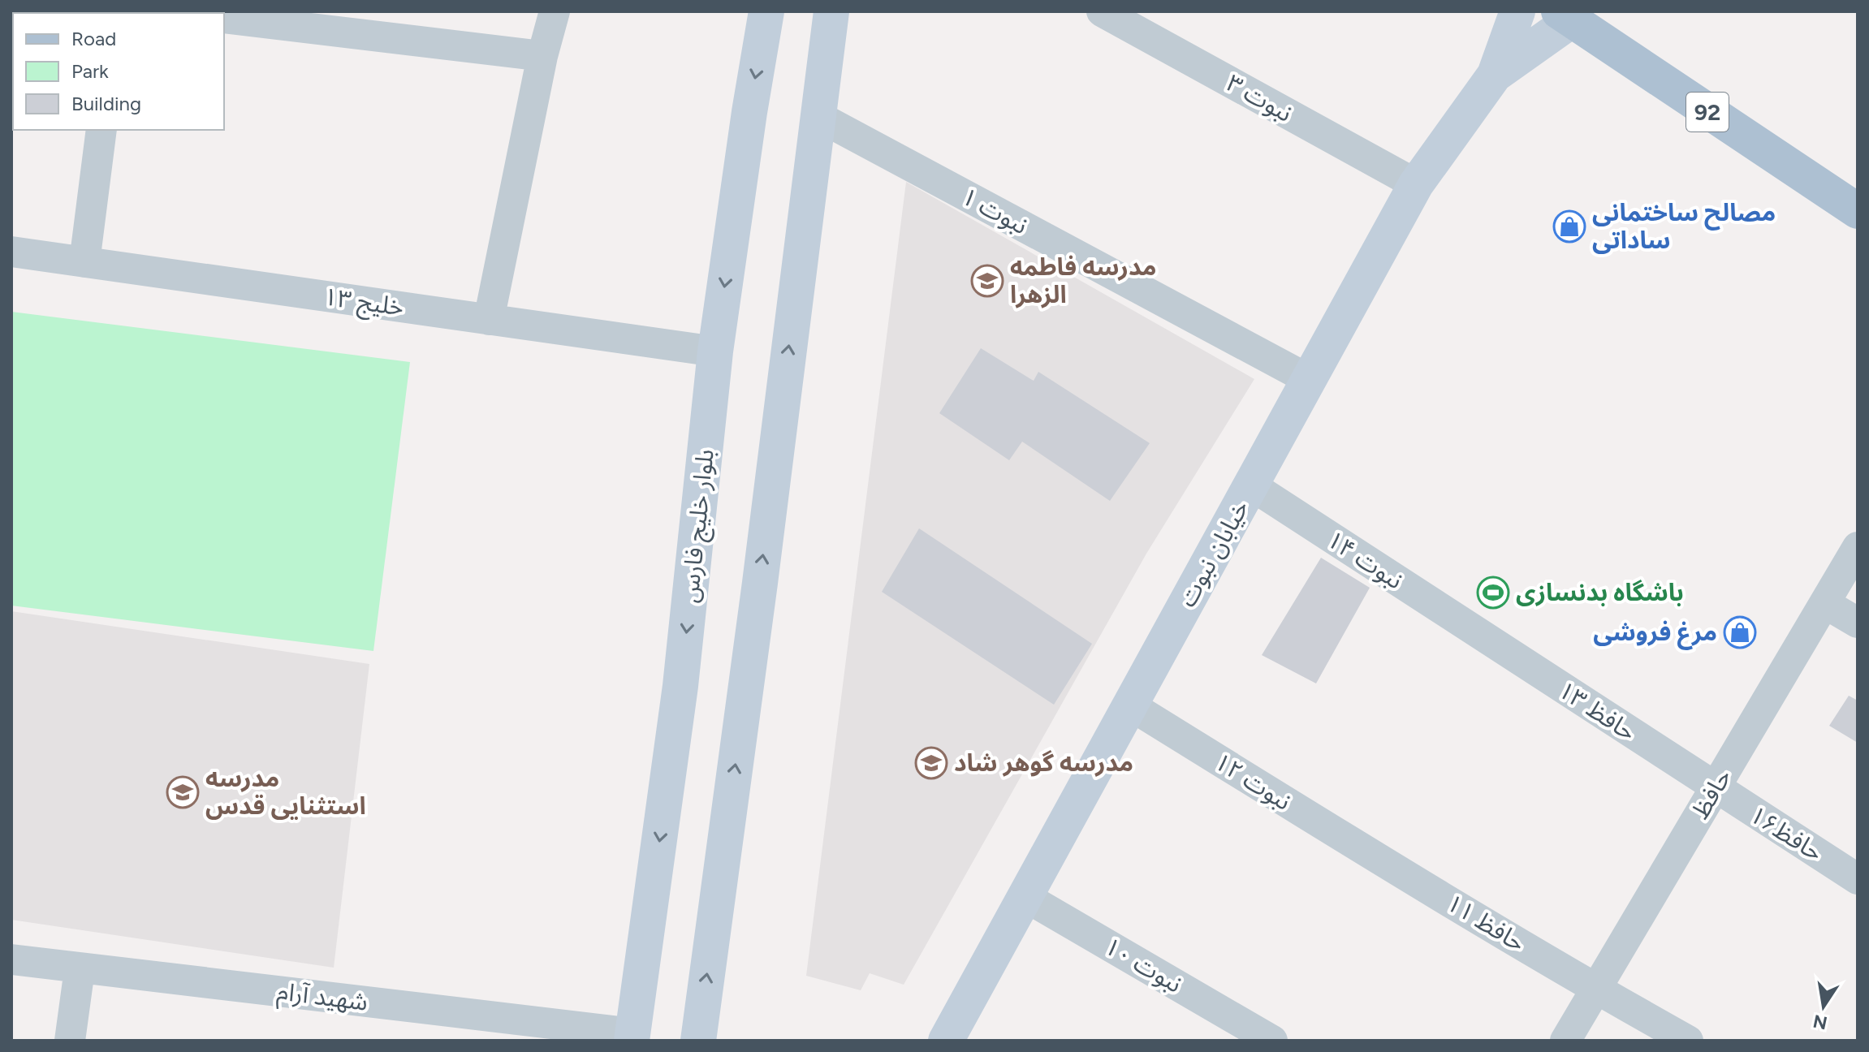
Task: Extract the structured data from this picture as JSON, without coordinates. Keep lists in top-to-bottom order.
{
  "streets": {
    "main road": ["92", "بلوار خلیج فارس", "خیابان نبوت"],
    "street": [
      "نبوت ۳",
      "نبوت ۱",
      "خلیج ۱۳",
      "نبوت ۱۴",
      "حافظ ۱۳",
      "نبوت ۱۲",
      "حافظ",
      "حافظ۱۶",
      "حافظ ۱۱",
      "نبوت ۱۰",
      "شهید آرام"
    ]
  },
  "crossings": [
    ["نبوت ۳", "خیابان نبوت"],
    ["92", "خیابان نبوت"],
    ["نبوت ۱", "خیابان نبوت"],
    ["خلیج ۱۳", "بلوار خلیج فارس"],
    ["بلوار خلیج فارس", "شهید آرام"],
    ["خیابان نبوت", "نبوت ۱۴"],
    ["خیابان نبوت", "نبوت ۱۲"],
    ["خیابان نبوت", "نبوت ۱۰"],
    ["نبوت ۱۴", "حافظ ۱۳"],
    ["حافظ ۱۳", "حافظ"],
    ["حافظ ۱۳", "حافظ۱۶"],
    ["نبوت ۱۲", "حافظ ۱۱"],
    ["حافظ", "حافظ۱۶"],
    ["حافظ", "حافظ ۱۱"]
  ],
  "places": {
    "shop": ["مصالح ساختمانی ساداتی", "مرغ فروشی"],
    "school or university": ["مدرسه فاطمه الزهرا", "مدرسه گوهر شاد", "مدرسه استثنایی قدس"],
    "sports": ["باشگاه بدنسازی"]
  },
  "legend": ["Road", "Park", "Building"],
  "north": "bottom"
}
